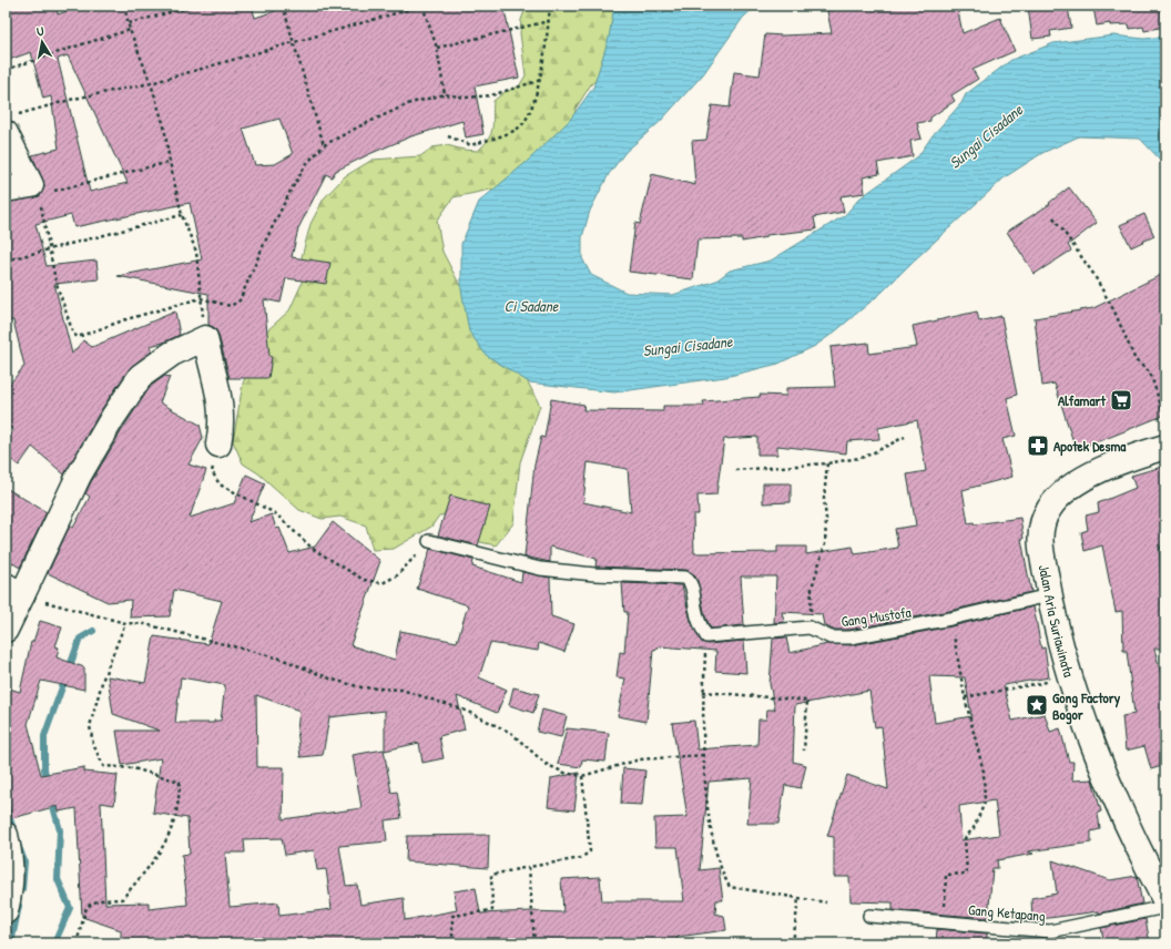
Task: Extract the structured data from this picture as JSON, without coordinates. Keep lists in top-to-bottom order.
{
  "streets": {
    "street": ["Jalan Aria Suriawinata"],
    "lane": ["Gang Mustofa", "Gang Ketapang"]
  },
  "crossings": [
    ["Gang Mustofa", "Jalan Aria Suriawinata"]
  ],
  "water": ["Sungai Cisadane", "Ci Sadane"],
  "places": {
    "supermarket": ["Alfamart"],
    "pharmacy": ["Apotek Desma"],
    "place": ["Gong Factory Bogor"]
  },
  "north": "top"
}
